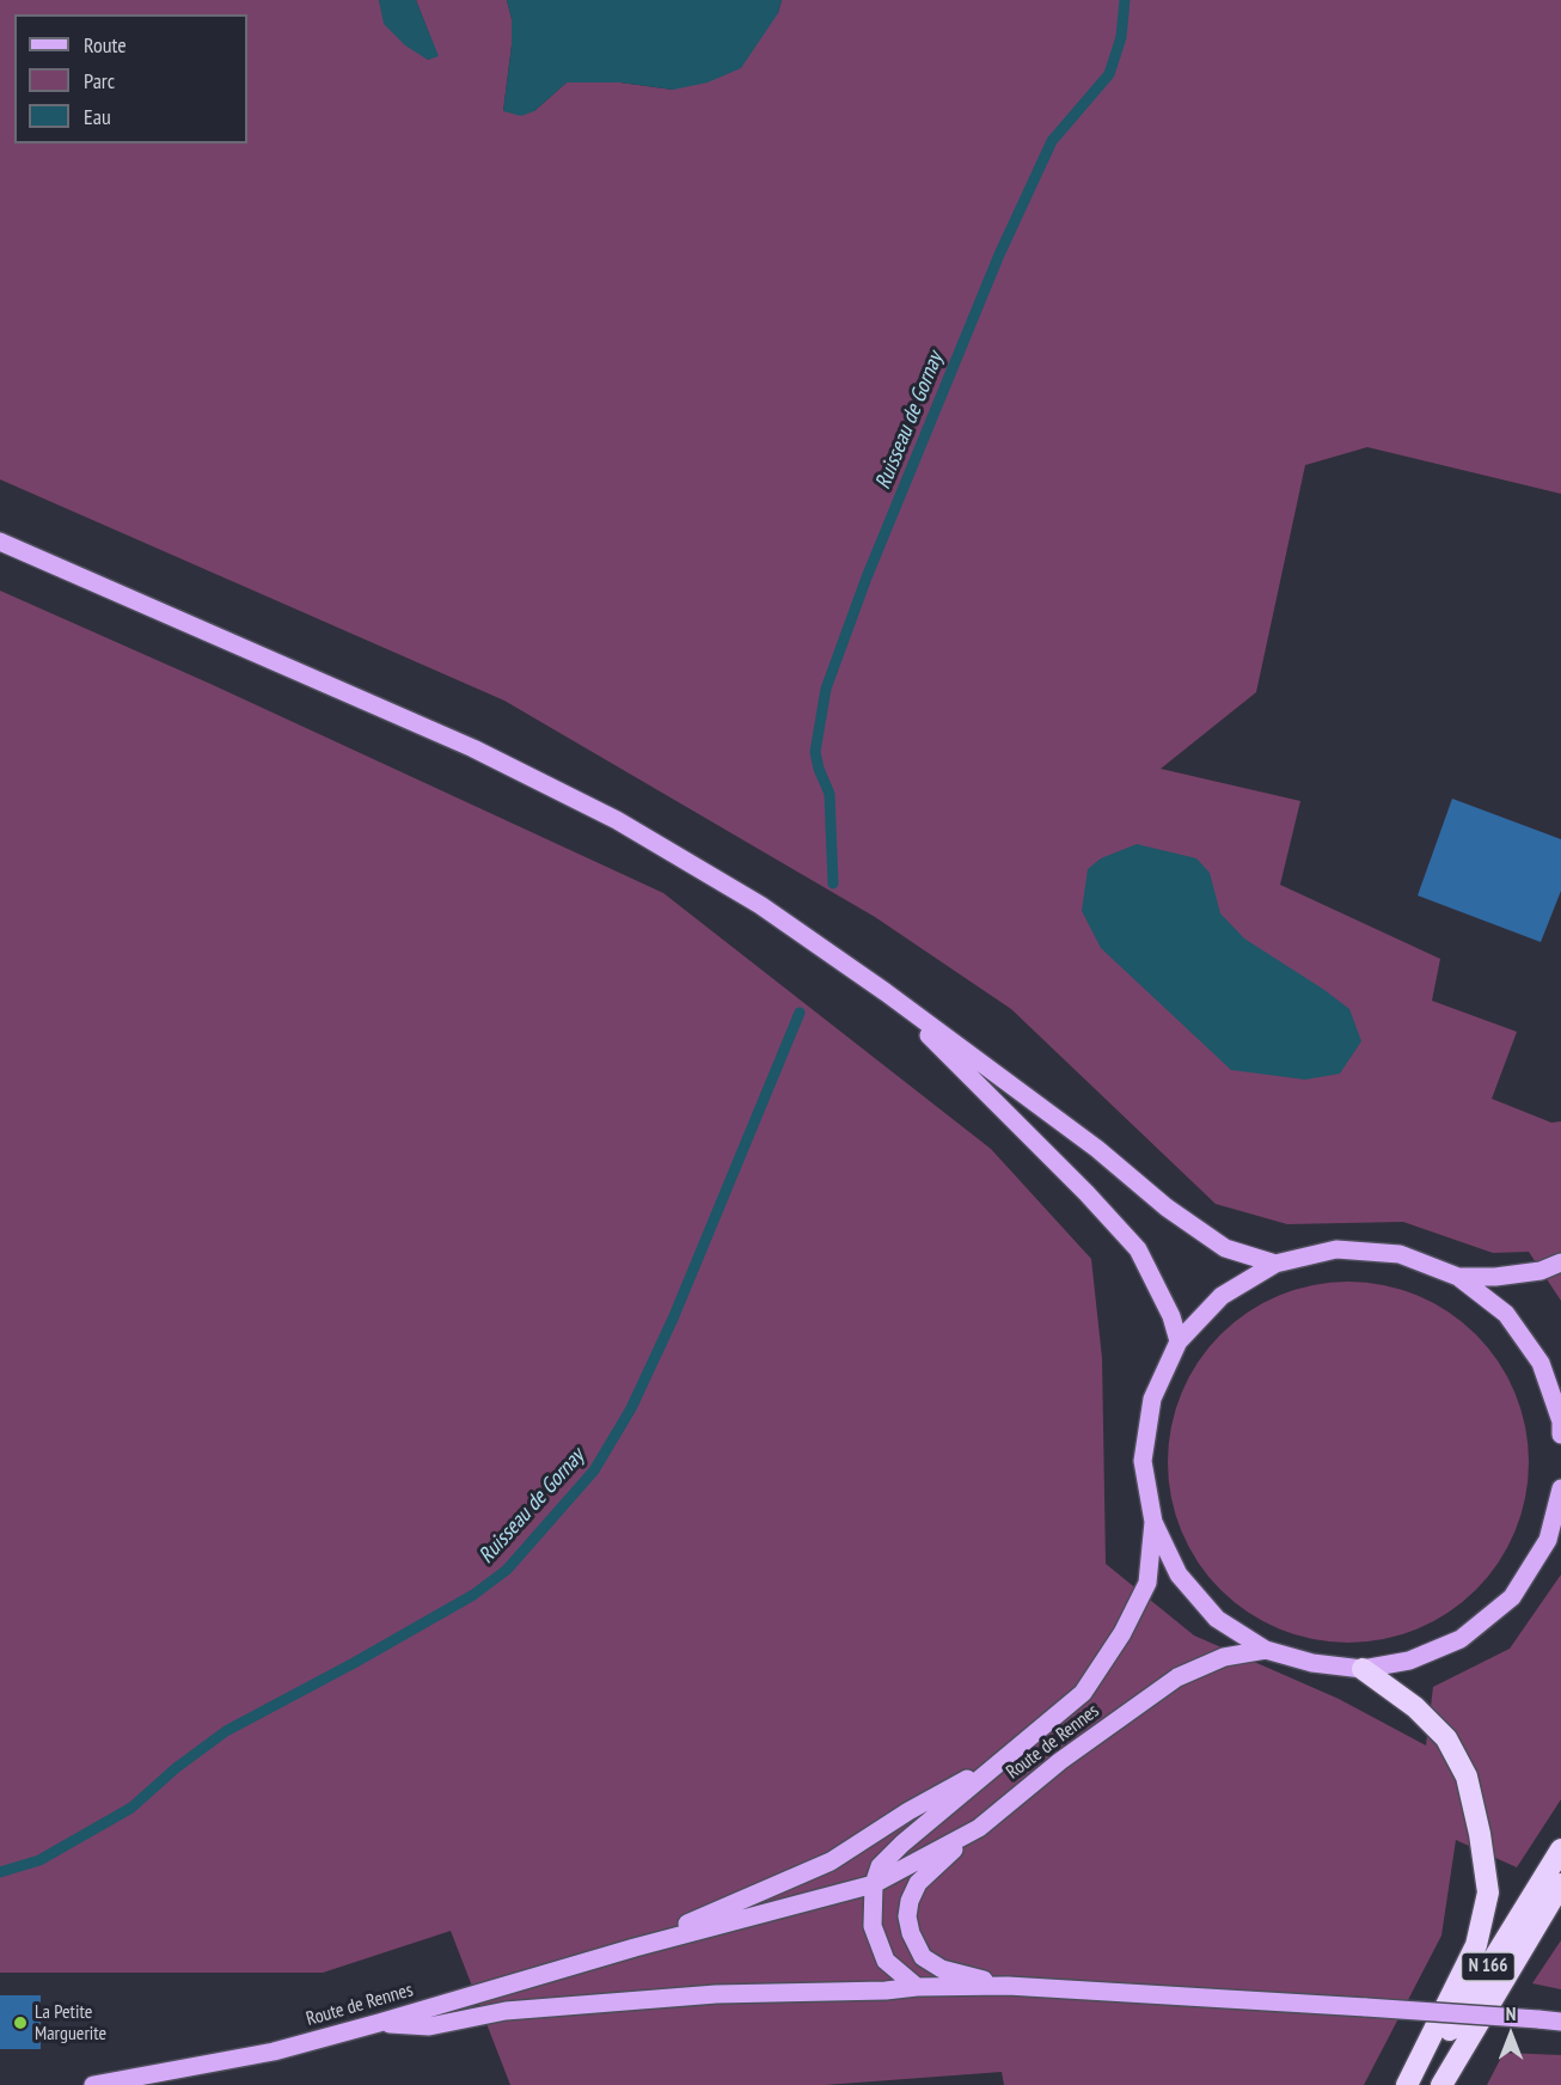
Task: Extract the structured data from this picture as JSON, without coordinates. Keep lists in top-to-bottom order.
{
  "streets": {
    "highway": ["N 166"],
    "main road": ["Route de Rennes"]
  },
  "water": ["Ruisseau de Gornay"],
  "places": ["La Petite Marguerite"],
  "legend": ["Route", "Parc", "Eau"],
  "north": "top"
}
